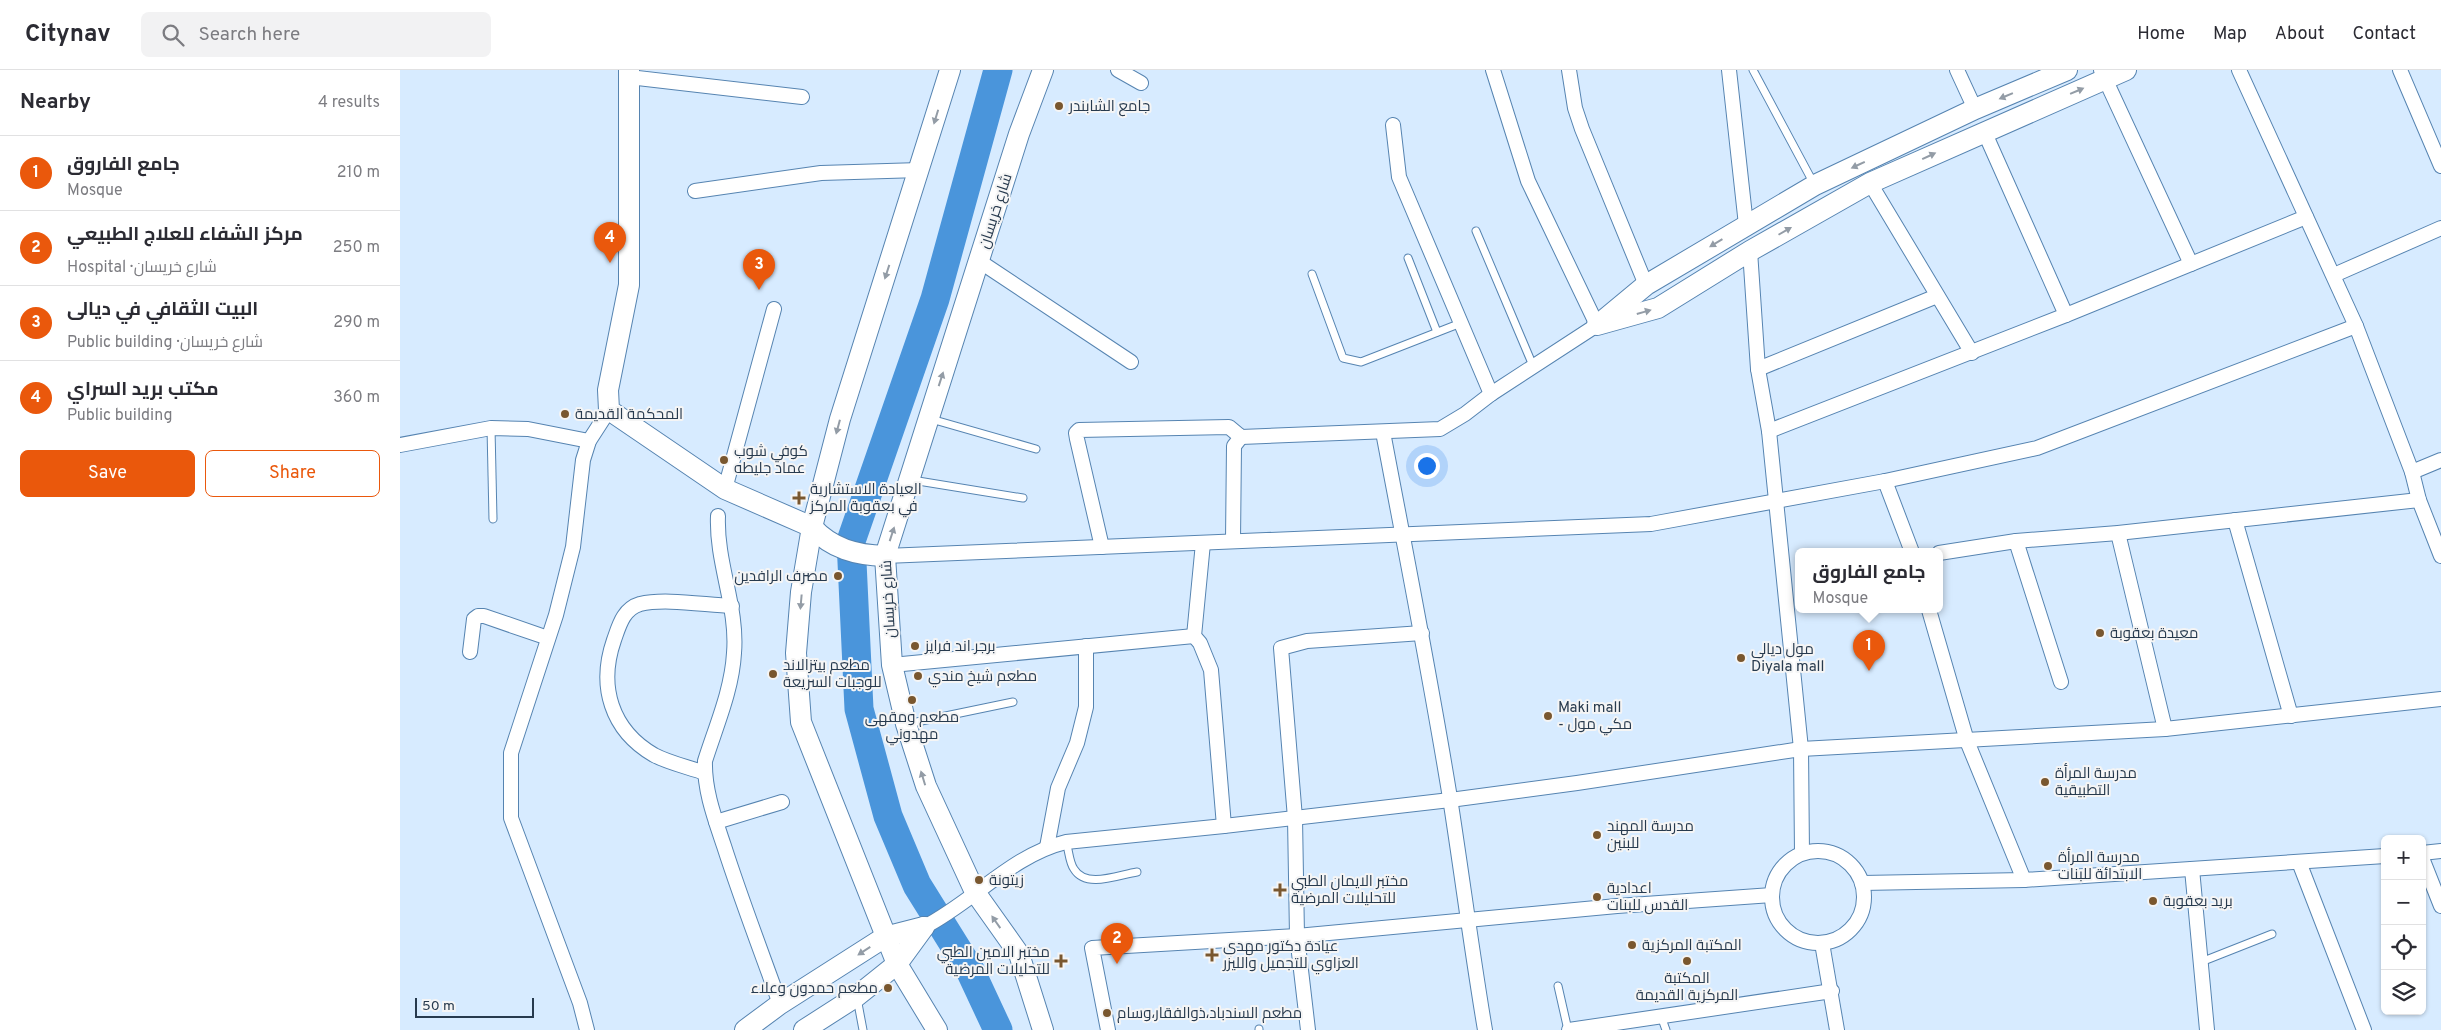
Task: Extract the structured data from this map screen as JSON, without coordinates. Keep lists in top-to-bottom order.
{
  "streets": {
    "street": ["شارع خريسان"]
  },
  "places": {
    "other": [
      "جامع الشابندر",
      "المحكمة القديمة",
      "كوفي شوب عماد جليطه",
      "مصرف الرافدين",
      "معيدة بعقوبة",
      "برجر اند فرايز",
      "مول ديالى Diyala mall",
      "مطعم بيتزالاند للوجبات السريعة",
      "مطعم شيخ مندي",
      "مطعم ومقهى مهدوني",
      "Maki mall - مكي مول",
      "مدرسة المرأة التطبيقية",
      "مدرسة المهند للبنين",
      "مدرسة المرأة الابتدائة للبنات",
      "زيتونة",
      "اعدادية القدس للبنات",
      "بريد بعقوبة",
      "المكتبة المركزية",
      "المكتبة المركزية القديمة",
      "مطعم حمدون وعلاء",
      "مطعم السندباد،ذوالفقار،وسام"
    ],
    "health": [
      "العيادة الاستشارية في بعقوبة المركز",
      "مختبر الايمان الطبي للتحليلات المرضية",
      "عيادة دكتور مهدي العزاوي للتجميل والليزر",
      "مختبر الامين الطبي للتحليلات المرضية"
    ]
  },
  "scale_bar": "50 m",
  "page": {
    "header": "Citynav",
    "search": "Search here",
    "nav": [
      "Home",
      "Map",
      "About",
      "Contact"
    ],
    "heading": ["Nearby", "4 results"],
    "list": [
      {
        "mark": "1",
        "name": "جامع الفاروق",
        "note": "Mosque",
        "value": "210 m"
      },
      {
        "mark": "2",
        "name": "مركز الشفاء للعلاج الطبيعي",
        "note": "Hospital · شارع خريسان",
        "value": "250 m"
      },
      {
        "mark": "3",
        "name": "البيت الثقافي في ديالى",
        "note": "Public building · شارع خريسان",
        "value": "290 m"
      },
      {
        "mark": "4",
        "name": "مكتب بريد السراي",
        "note": "Public building",
        "value": "360 m"
      }
    ],
    "pins": [
      "4",
      "3",
      "1",
      "2"
    ],
    "buttons": ["Save", "Share"],
    "popup": ["جامع الفاروق", "Mosque"],
    "map_buttons": ["+", "−"],
    "scale": "50 m"
  }
}
